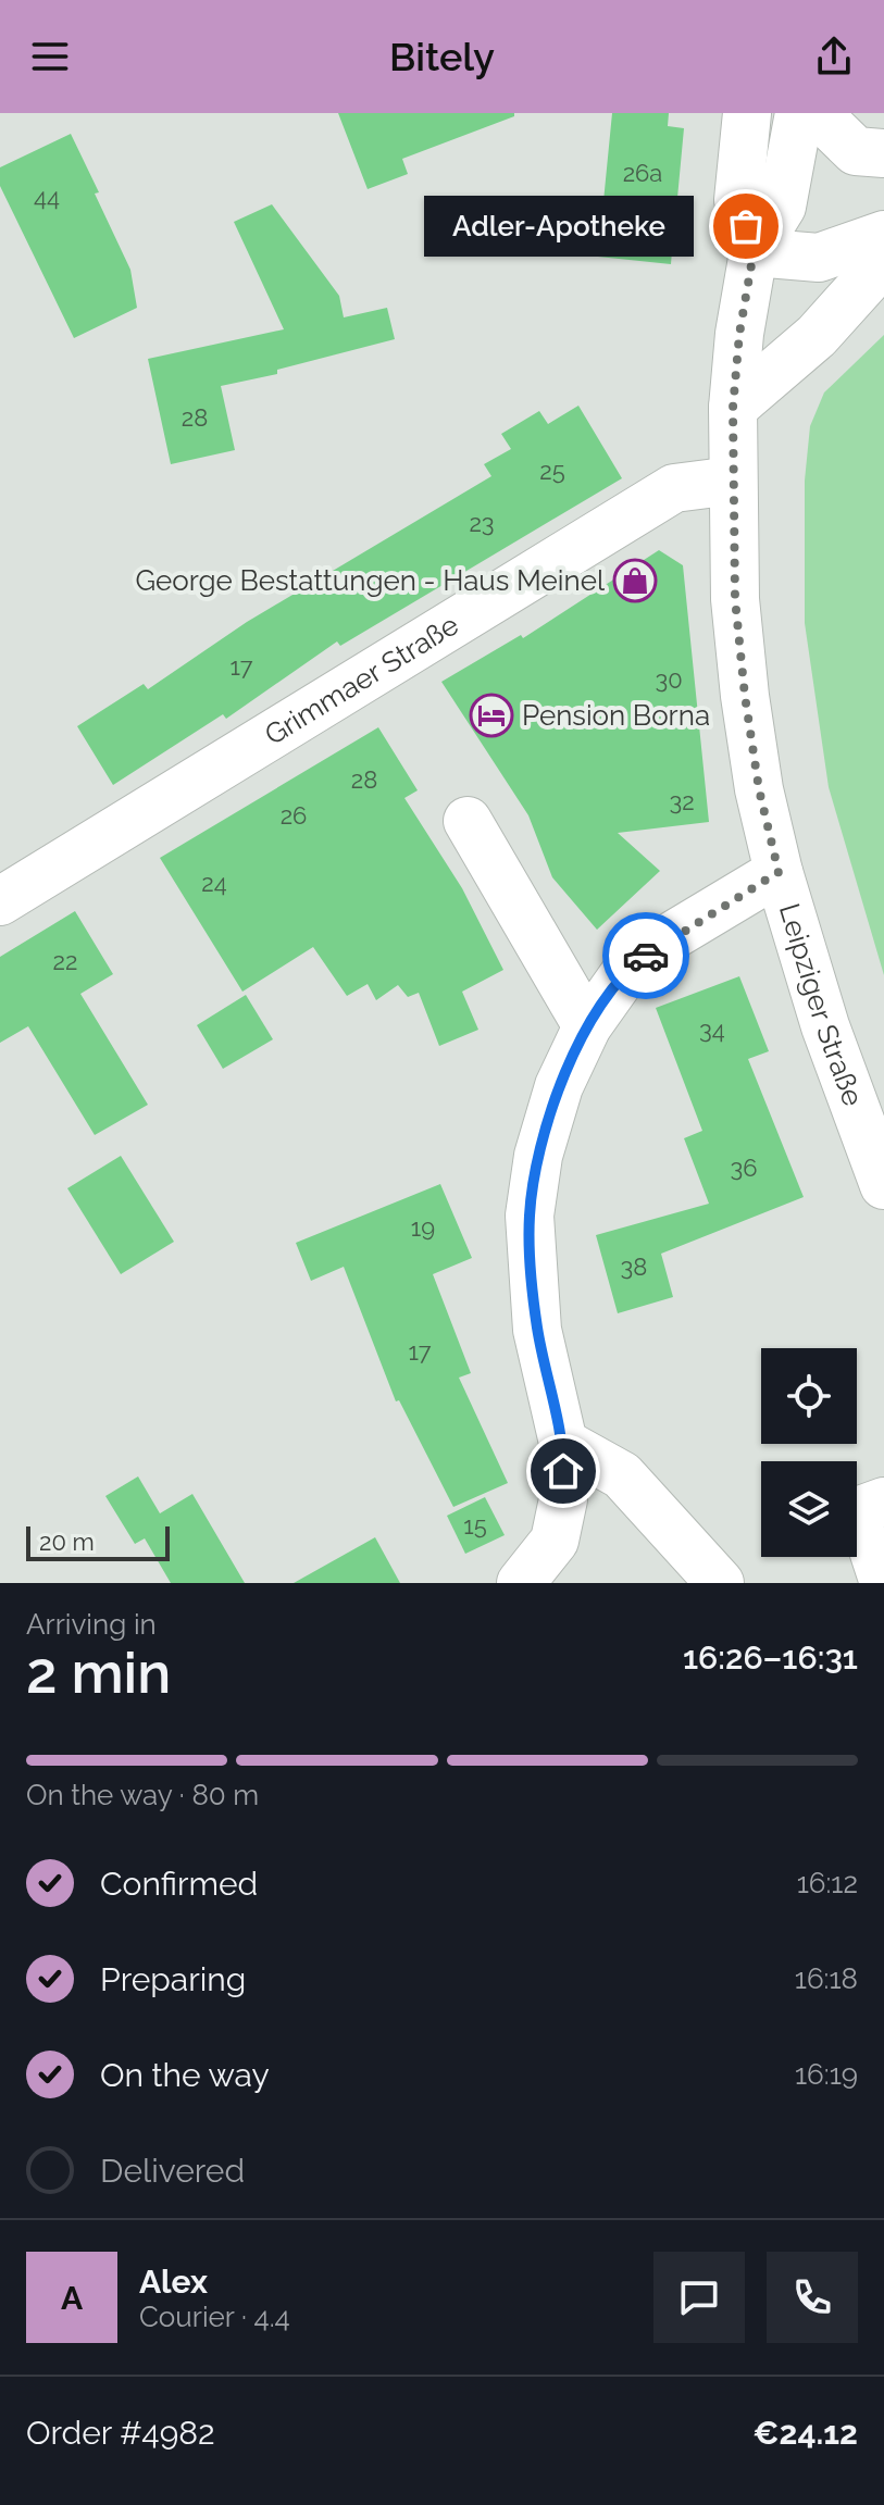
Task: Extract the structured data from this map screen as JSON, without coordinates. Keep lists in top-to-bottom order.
{
  "streets": {
    "street": ["Grimmaer Straße", "Leipziger Straße"]
  },
  "crossings": [
    ["Grimmaer Straße", "Leipziger Straße"]
  ],
  "places": {
    "other": ["Adler-Apotheke"],
    "shop": ["George Bestattungen - Haus Meinel"],
    "hotel": ["Pension Borna"]
  },
  "house_numbers": [
    "26a",
    "44",
    "28",
    "25",
    "23",
    "17",
    "30",
    "28",
    "32",
    "26",
    "24",
    "22",
    "34",
    "36",
    "19",
    "38",
    "17",
    "15"
  ],
  "scale_bar": "20 m",
  "page": {
    "header": "Bitely",
    "bubble": "Adler-Apotheke",
    "scale": "20 m",
    "heading": ["2 min", "Arriving in", "16:26–16:31"],
    "panel": [
      "Alex",
      "Courier · 4.4",
      "Order #4982",
      "€24.12"
    ],
    "bar": "On the way · 80 m",
    "list": [
      ["Confirmed", "16:12"],
      ["Preparing", "16:18"],
      ["On the way", "16:19"],
      "Delivered"
    ],
    "round": "A"
  }
}
